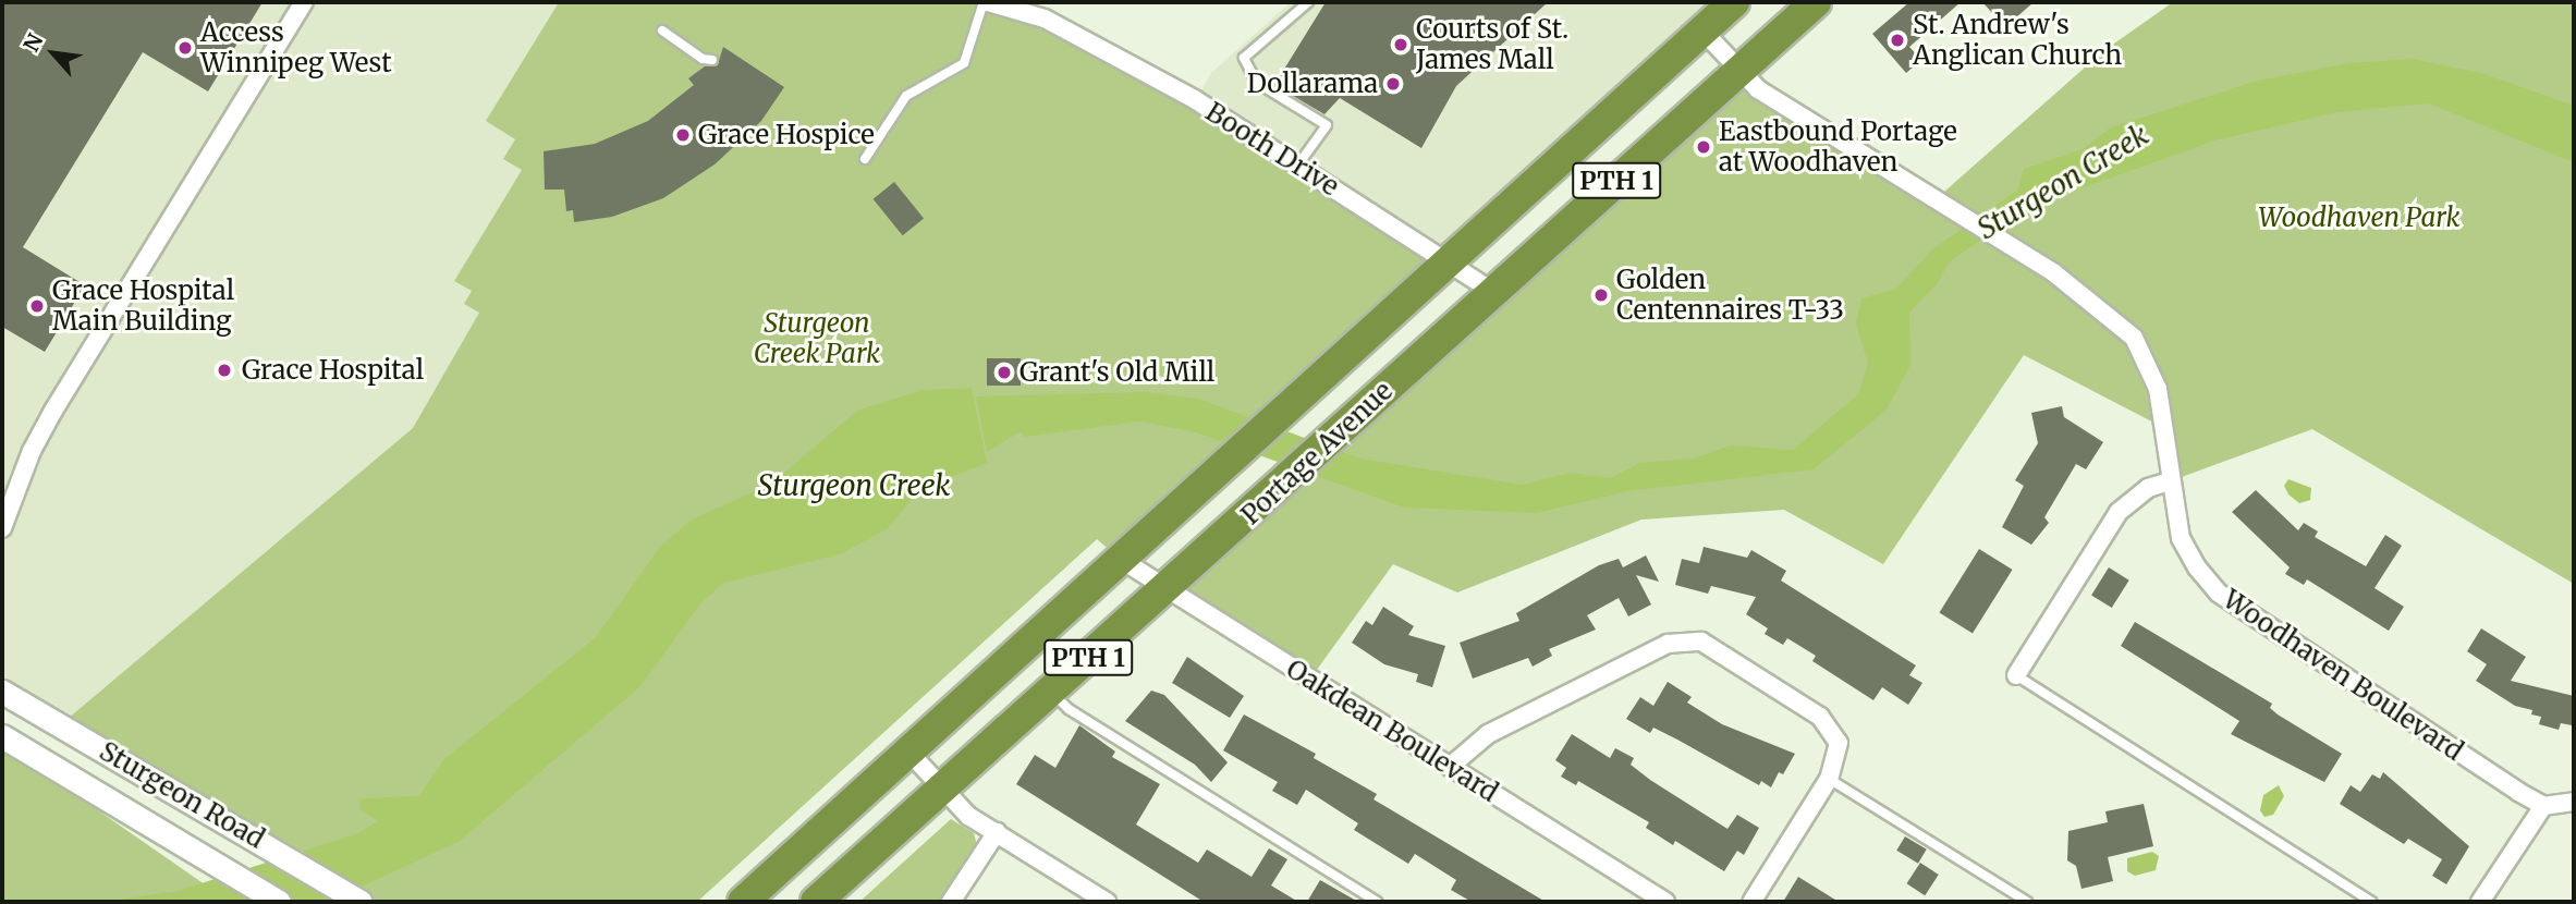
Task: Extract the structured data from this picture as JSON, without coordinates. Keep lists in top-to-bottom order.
{
  "streets": {
    "highway": ["PTH 1", "Portage Avenue"],
    "main road": ["Sturgeon Road"],
    "street": ["Booth Drive", "Woodhaven Boulevard", "Oakdean Boulevard"]
  },
  "crossings": [
    ["Booth Drive", "Portage Avenue"],
    ["Portage Avenue", "Woodhaven Boulevard"],
    ["Portage Avenue", "Oakdean Boulevard"]
  ],
  "water": ["Sturgeon Creek"],
  "parks": ["Woodhaven Park", "Sturgeon Creek Park"],
  "places": [
    "St. Andrew's Anglican Church",
    "Courts of St. James Mall",
    "Access Winnipeg West",
    "Dollarama",
    "Grace Hospice",
    "Eastbound Portage at Woodhaven",
    "Golden Centennaires T-33",
    "Grace Hospital Main Building",
    "Grace Hospital",
    "Grant's Old Mill"
  ],
  "north": "top left"
}
